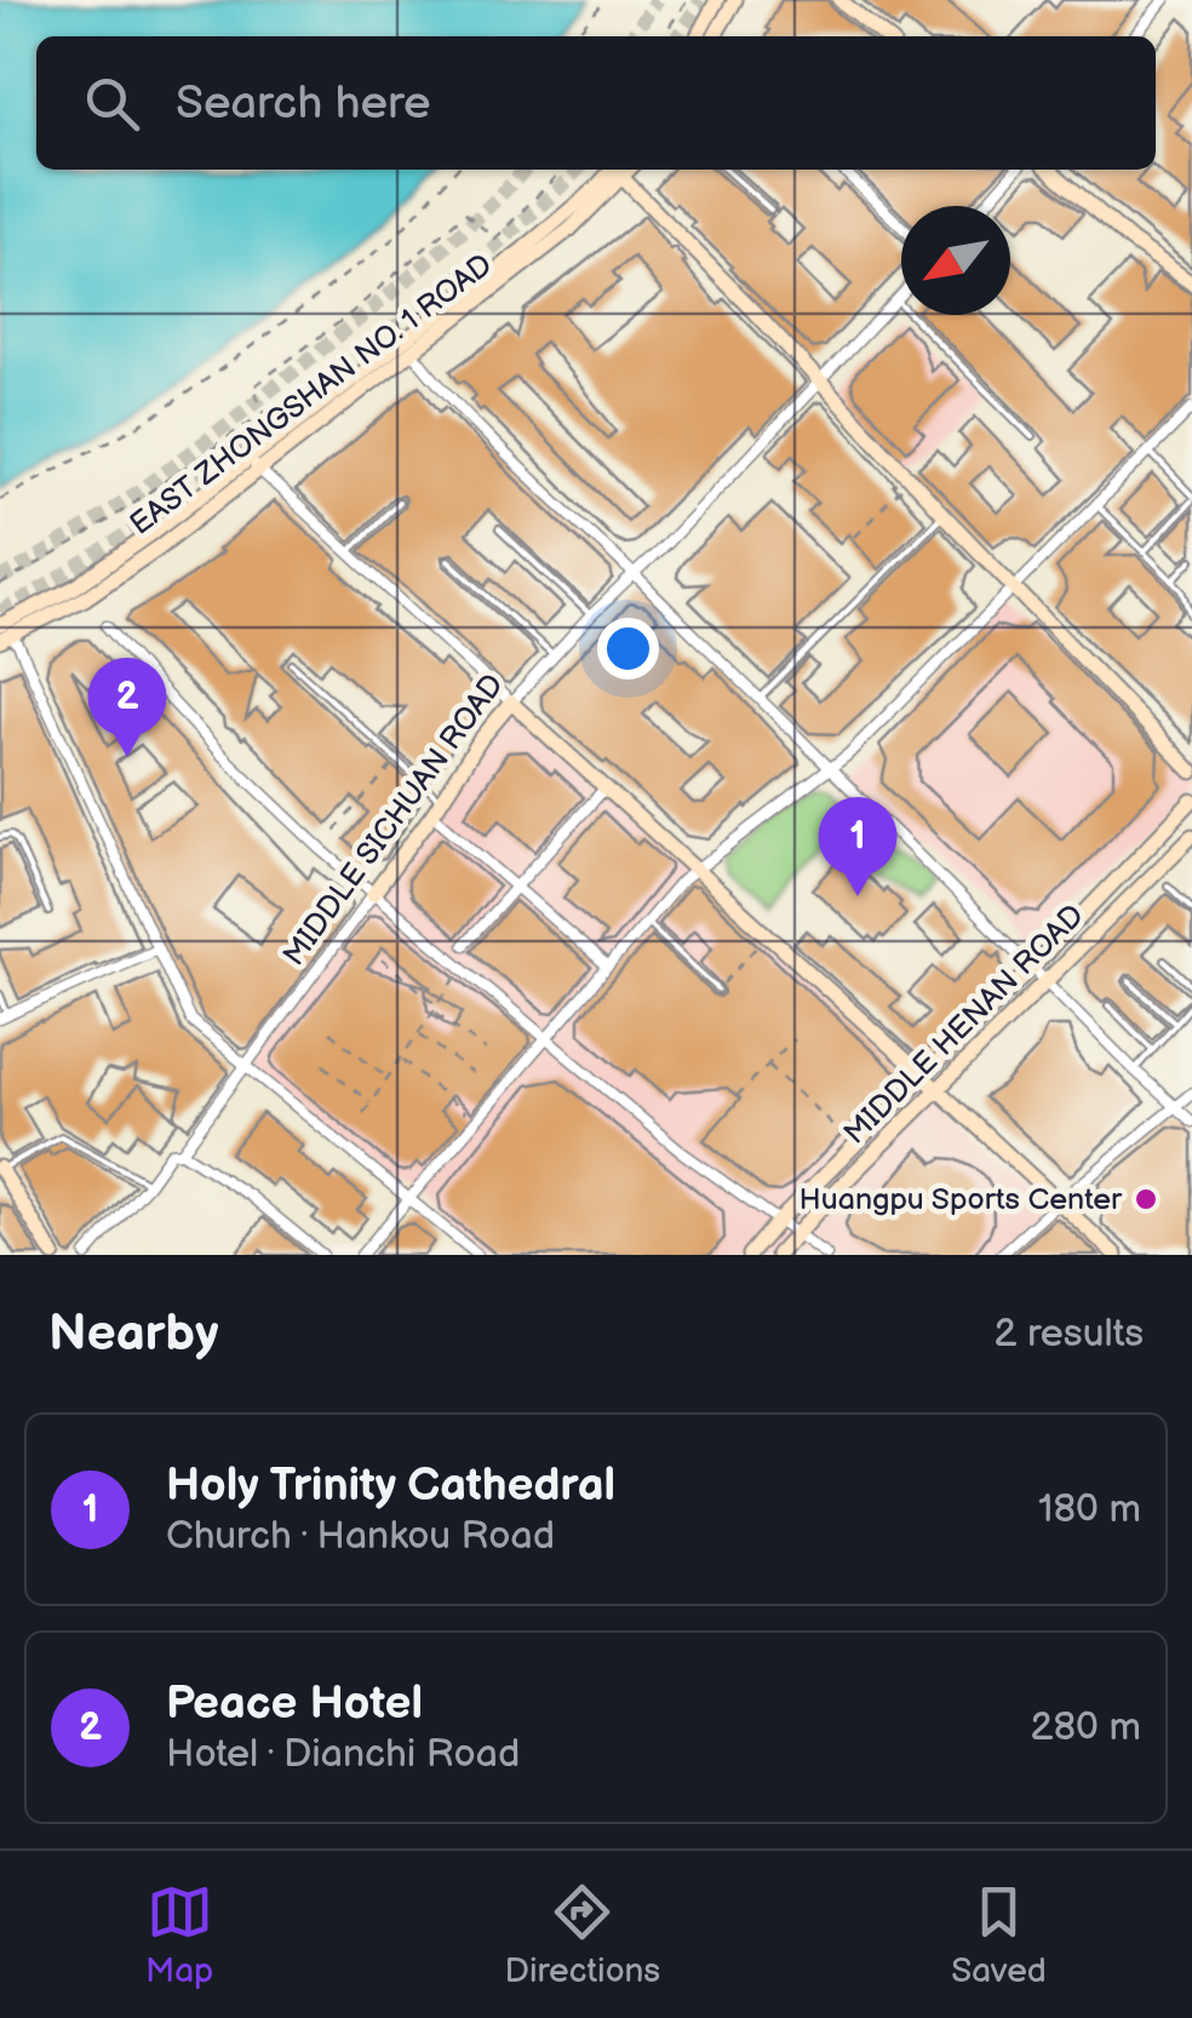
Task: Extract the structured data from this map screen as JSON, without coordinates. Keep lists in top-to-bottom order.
{
  "streets": {
    "main road": ["EAST ZHONGSHAN NO. 1 ROAD", "MIDDLE SICHUAN ROAD", "MIDDLE HENAN ROAD"]
  },
  "places": ["Huangpu Sports Center"],
  "north": "bottom left",
  "page": {
    "search": "Search here",
    "pins": ["2", "1"],
    "heading": ["Nearby", "2 results"],
    "list": [
      {
        "mark": "1",
        "name": "Holy Trinity Cathedral",
        "note": "Church · Hankou Road",
        "value": "180 m"
      },
      {
        "mark": "2",
        "name": "Peace Hotel",
        "note": "Hotel · Dianchi Road",
        "value": "280 m"
      }
    ],
    "nav": ["Map", "Directions", "Saved"]
  }
}
